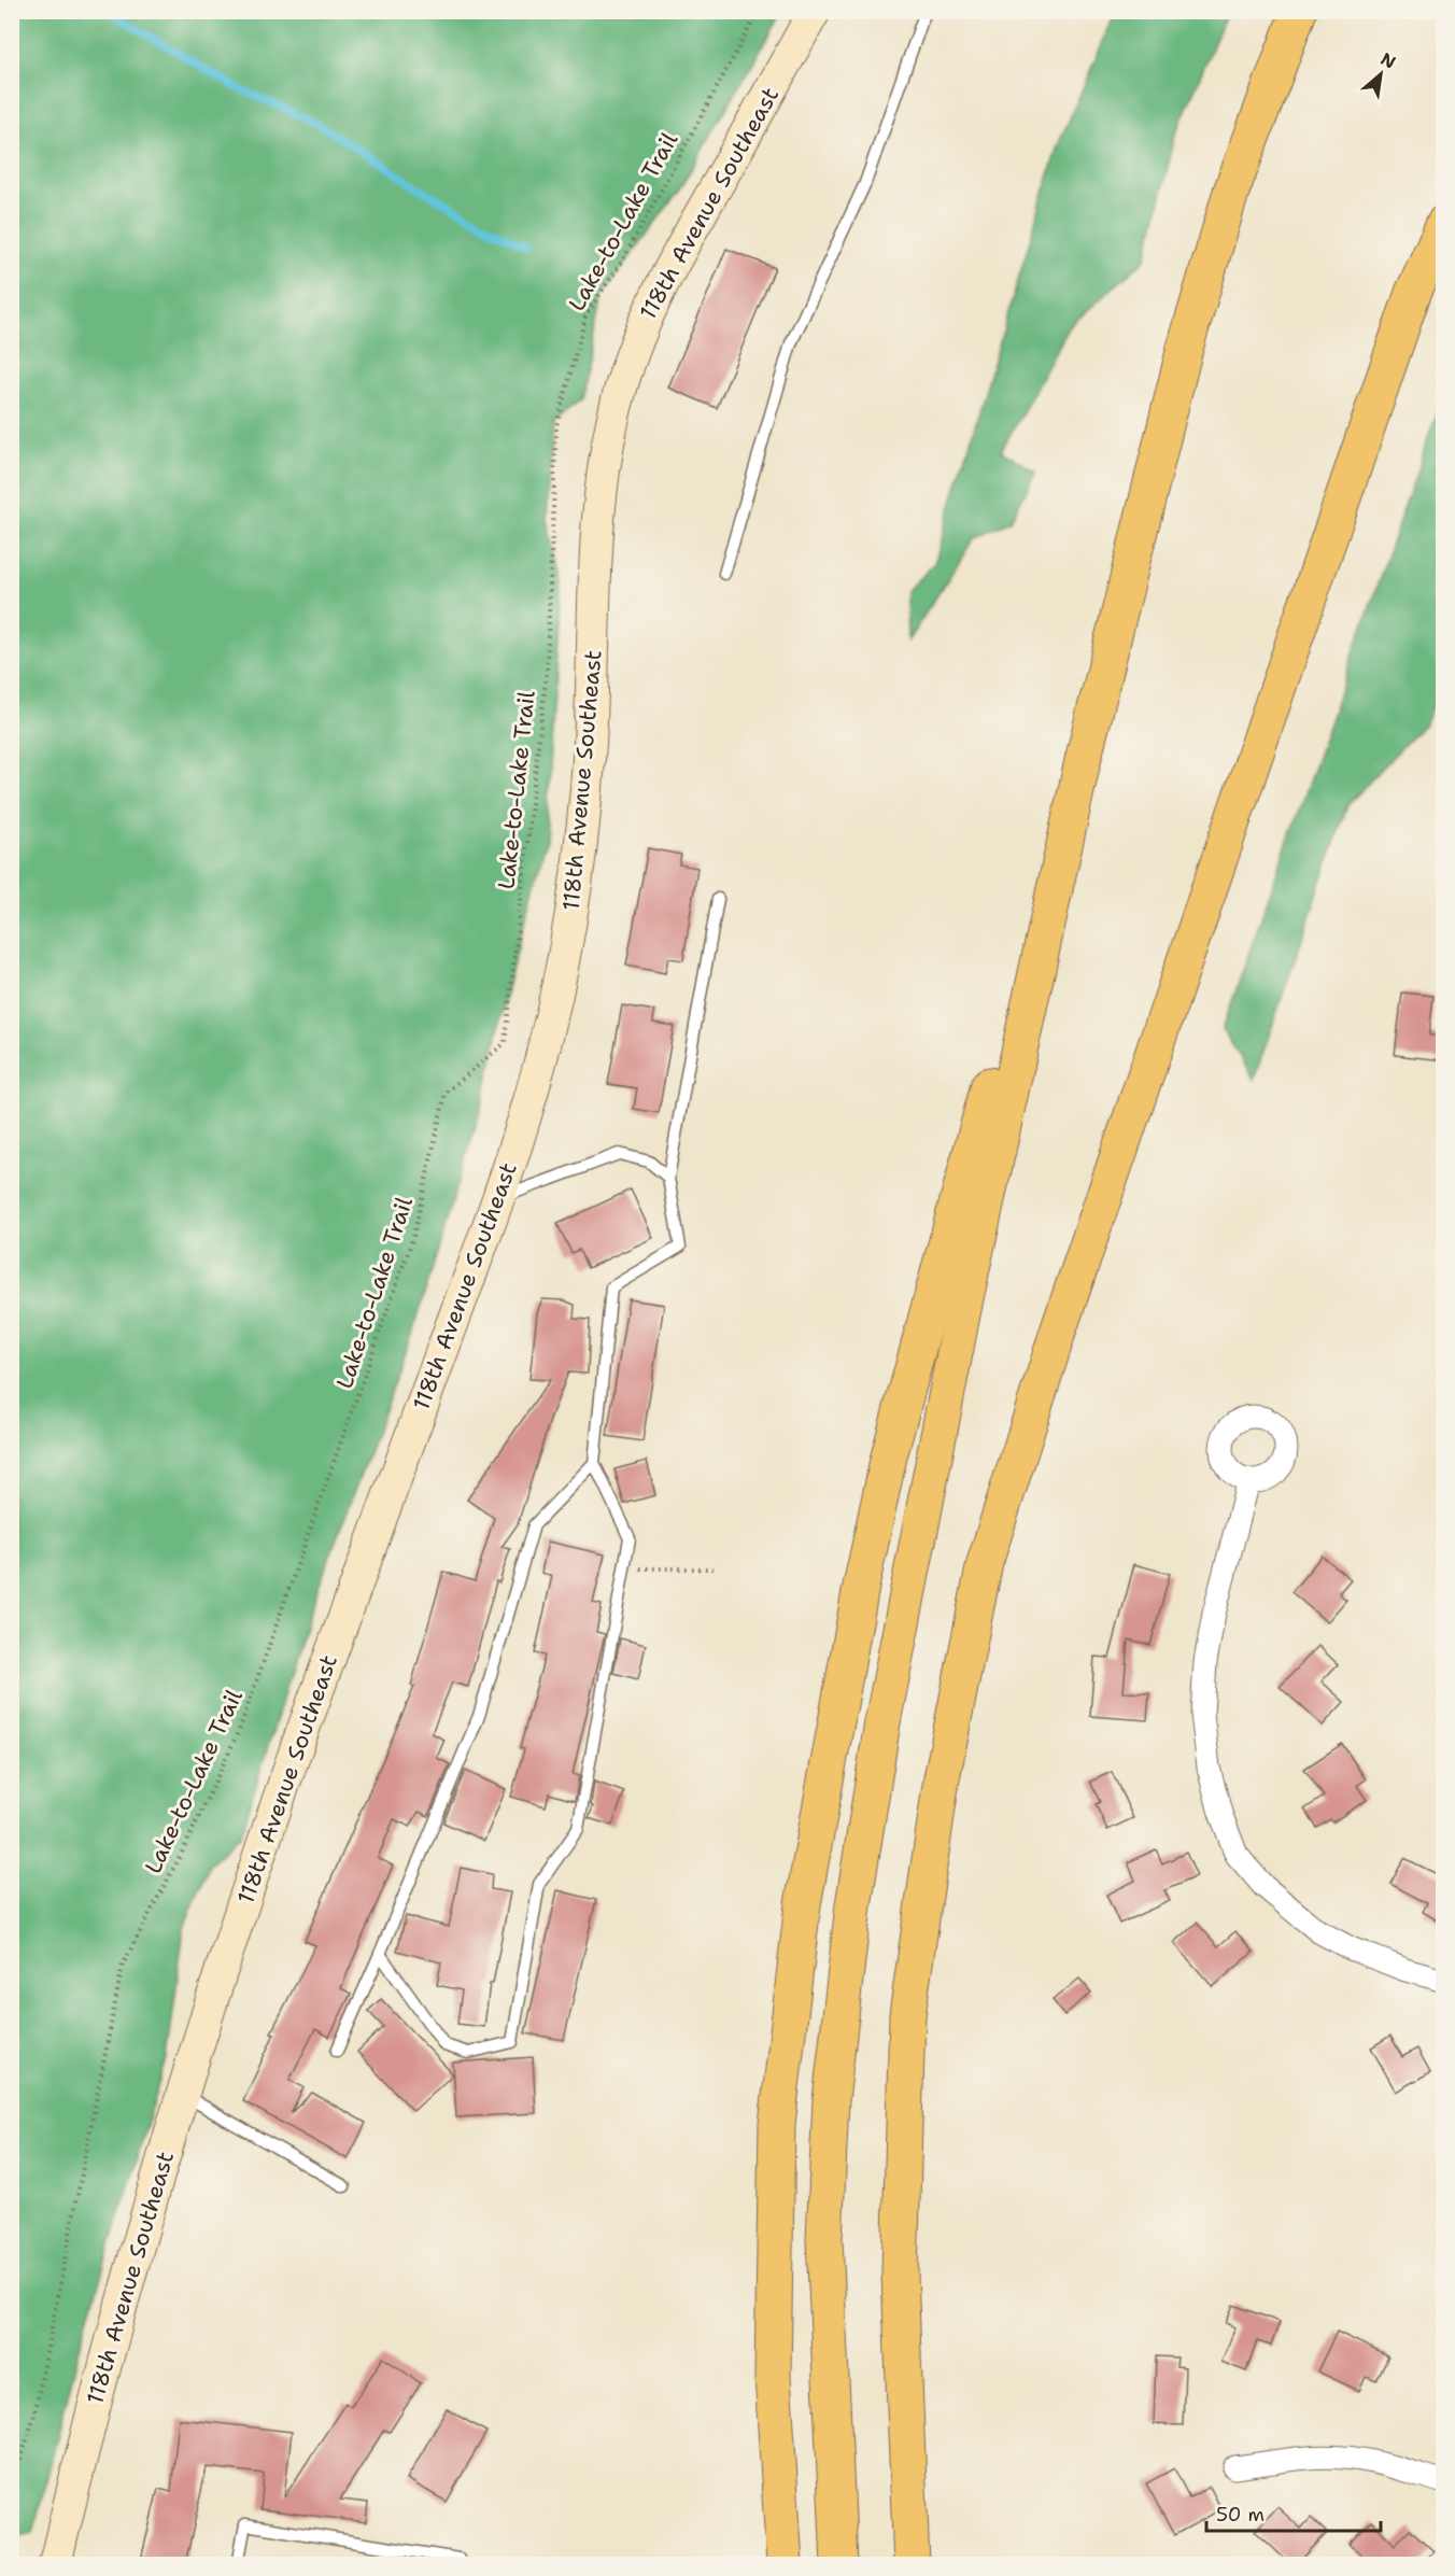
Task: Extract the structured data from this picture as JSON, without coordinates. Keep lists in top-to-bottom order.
{
  "streets": {
    "street": ["118th Avenue Southeast"],
    "path": ["Lake-to-Lake Trail"]
  },
  "scale_bar": "50 m",
  "north": "top right"
}
